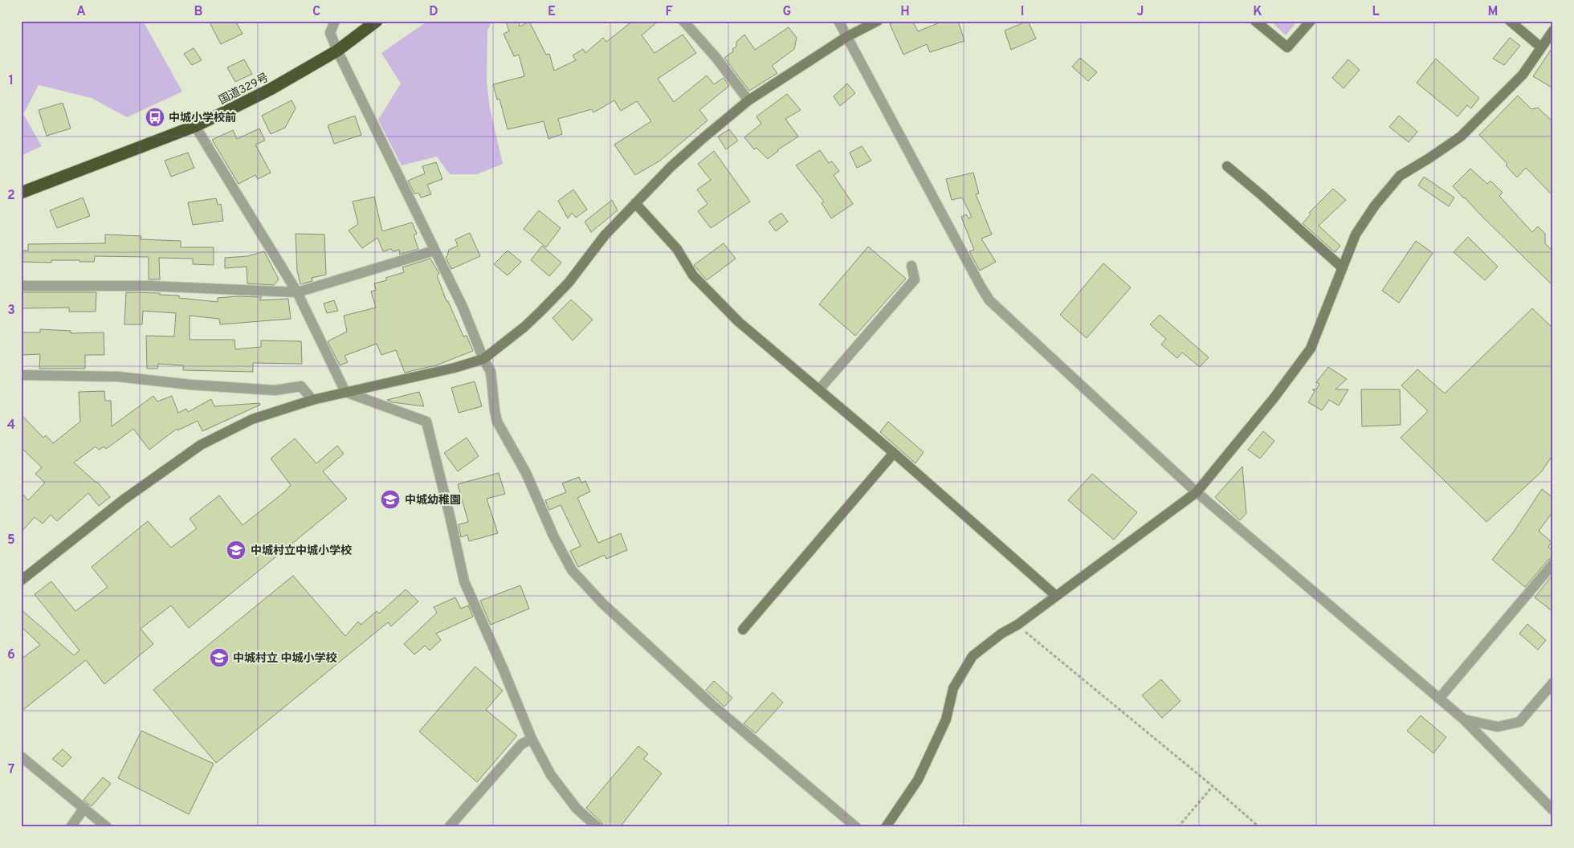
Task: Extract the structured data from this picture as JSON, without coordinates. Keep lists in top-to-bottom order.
{
  "streets": {
    "highway": ["国道329号"]
  },
  "places": {
    "bus stop": ["中城小学校前"],
    "school or university": ["中城幼稚園", "中城村立中城小学校", "中城村立 中城小学校"]
  },
  "grid": {
    "columns": [
      "A",
      "B",
      "C",
      "D",
      "E",
      "F",
      "G",
      "H",
      "I",
      "J",
      "K",
      "L",
      "M"
    ],
    "rows": [
      "1",
      "2",
      "3",
      "4",
      "5",
      "6",
      "7"
    ]
  }
}
